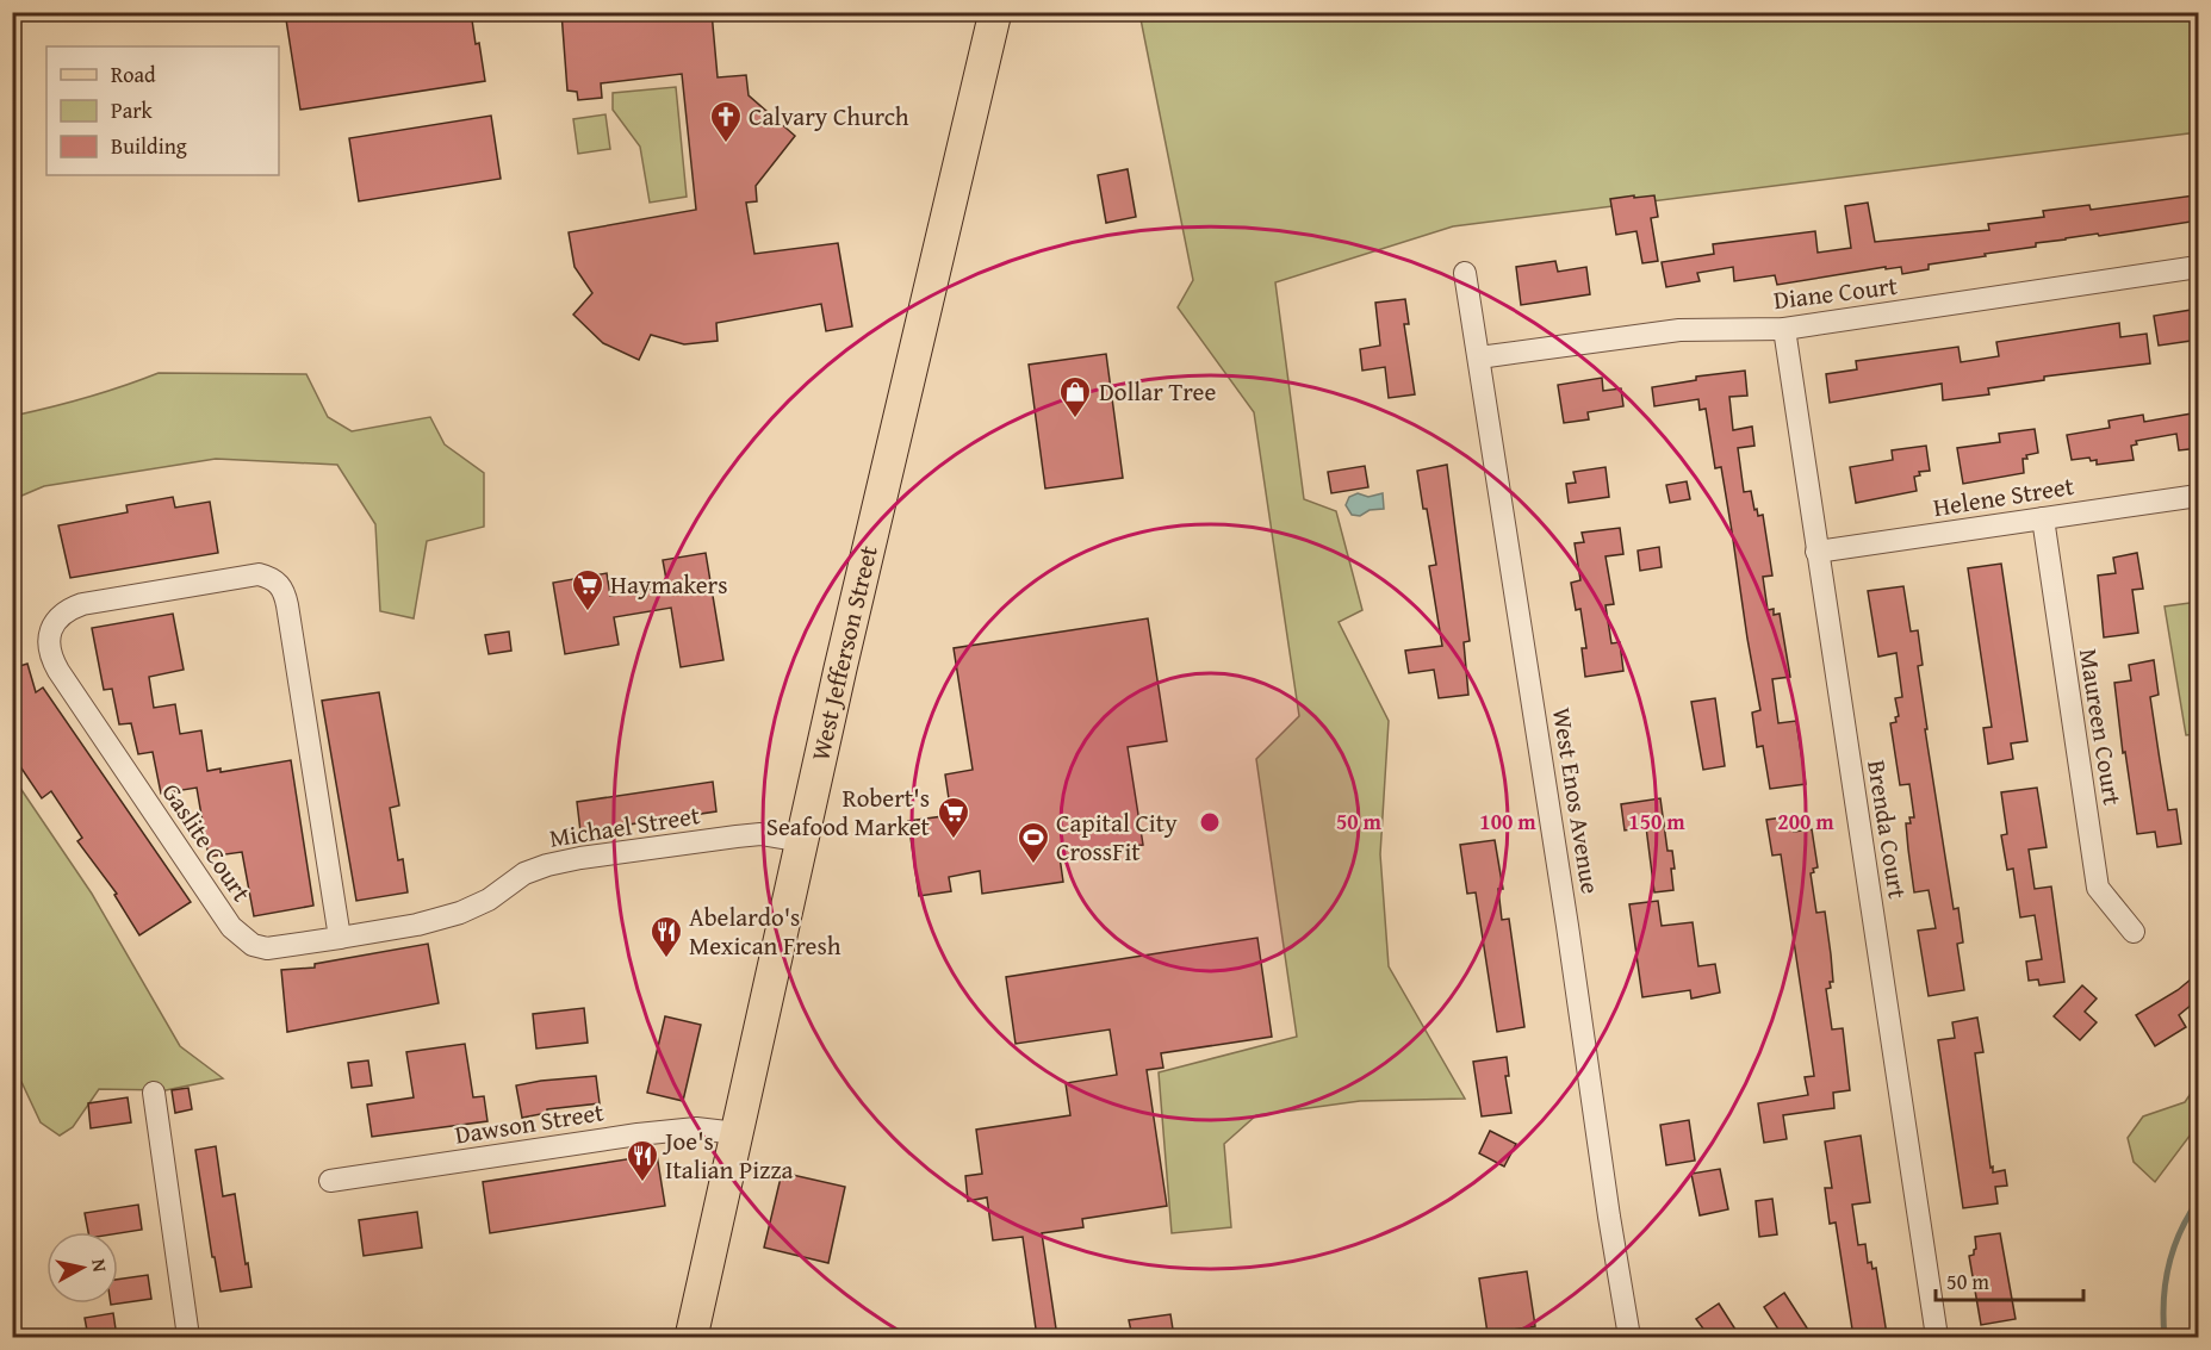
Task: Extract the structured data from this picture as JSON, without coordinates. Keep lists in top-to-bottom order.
{
  "streets": {
    "main road": ["West Jefferson Street"],
    "street": [
      "Diane Court",
      "Helene Street",
      "Maureen Court",
      "West Enos Avenue",
      "Michael Street",
      "Brenda Court",
      "Gaslite Court",
      "Dawson Street"
    ]
  },
  "crossings": [
    ["Diane Court", "West Enos Avenue"],
    ["Diane Court", "Brenda Court"],
    ["Helene Street", "Maureen Court"],
    ["Helene Street", "Brenda Court"],
    ["West Jefferson Street", "Michael Street"],
    ["West Jefferson Street", "Dawson Street"],
    ["Michael Street", "Gaslite Court"]
  ],
  "places": {
    "church": ["Calvary Church"],
    "shop": ["Dollar Tree"],
    "supermarket": ["Haymakers", "Robert's Seafood Market"],
    "sports": ["Capital City CrossFit"],
    "restaurant": ["Abelardo's Mexican Fresh", "Joe's Italian Pizza"]
  },
  "legend": ["Road", "Park", "Building"],
  "scale_bar": "50 m",
  "north": "right",
  "rings": [
    "50 m",
    "100 m",
    "150 m",
    "200 m"
  ]
}
